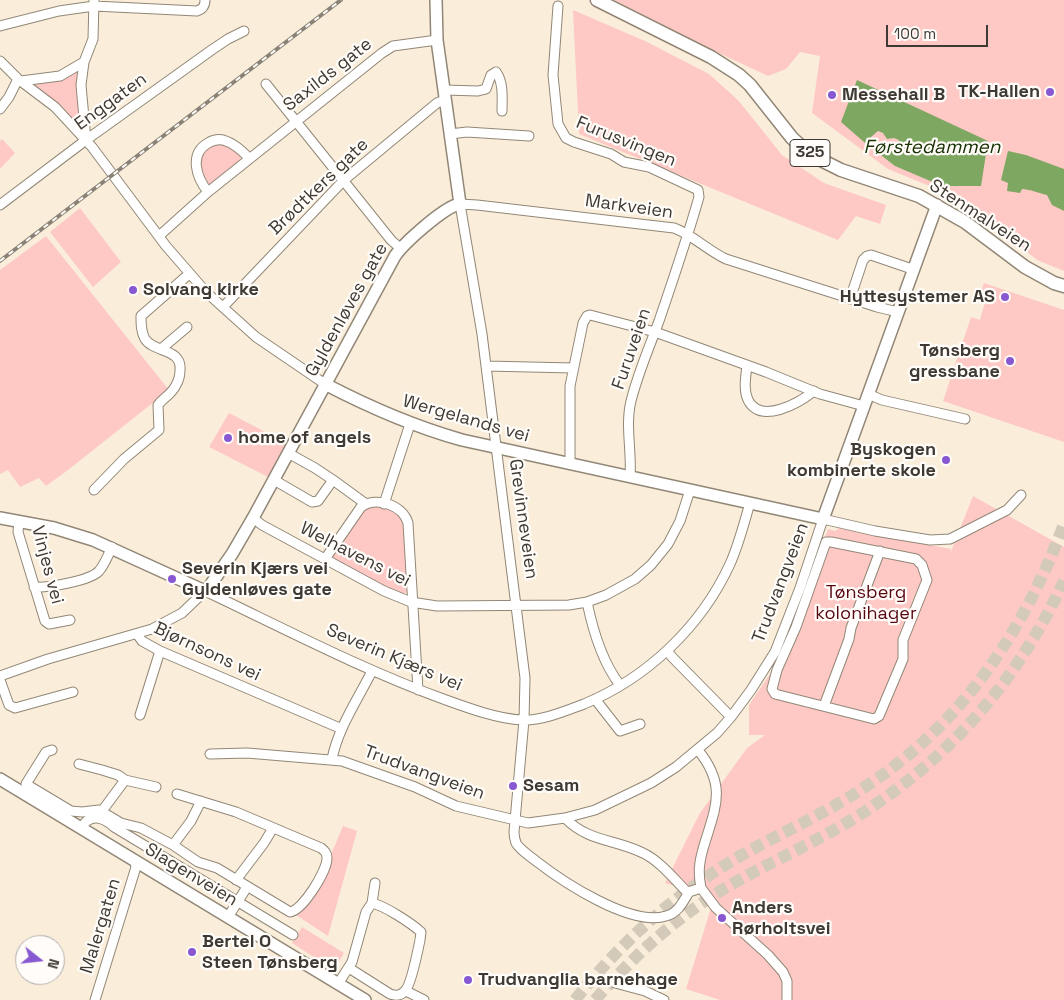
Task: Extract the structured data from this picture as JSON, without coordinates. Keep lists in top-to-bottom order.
{
  "streets": {
    "main road": [
      "325",
      "Stenmalveien",
      "Gyldenløves gate",
      "Wergelands vei",
      "Grevinneveien",
      "Trudvangveien",
      "Severin Kjærs vei",
      "Slagenveien"
    ],
    "street": [
      "Saxilds gate",
      "Enggaten",
      "Furusvingen",
      "Brødtkers gate",
      "Markveien",
      "Furuveien",
      "Welhavens vei",
      "Vinjes vei",
      "Bjørnsons vei",
      "Malergaten"
    ]
  },
  "crossings": [
    ["Saxilds gate", "Wergelands vei"],
    ["Saxilds gate", "Grevinneveien"],
    ["Enggaten", "Wergelands vei"],
    ["Furusvingen", "Markveien"],
    ["Furusvingen", "Furuveien"],
    ["Brødtkers gate", "Wergelands vei"],
    ["Brødtkers gate", "Grevinneveien"],
    ["Markveien", "Gyldenløves gate"],
    ["Markveien", "Furuveien"],
    ["Markveien", "Grevinneveien"],
    ["Markveien", "Trudvangveien"],
    ["Stenmalveien", "Trudvangveien"],
    ["Gyldenløves gate", "Wergelands vei"],
    ["Gyldenløves gate", "Grevinneveien"],
    ["Gyldenløves gate", "Welhavens vei"],
    ["Gyldenløves gate", "Bjørnsons vei"],
    ["Gyldenløves gate", "Severin Kjærs vei"],
    ["Furuveien", "Wergelands vei"],
    ["Wergelands vei", "Grevinneveien"],
    ["Wergelands vei", "Welhavens vei"],
    ["Wergelands vei", "Trudvangveien"],
    ["Wergelands vei", "Severin Kjærs vei"],
    ["Grevinneveien", "Welhavens vei"],
    ["Grevinneveien", "Trudvangveien"],
    ["Grevinneveien", "Severin Kjærs vei"],
    ["Vinjes vei", "Severin Kjærs vei"],
    ["Slagenveien", "Malergaten"]
  ],
  "water": ["Førstedammen"],
  "parks": ["Tønsberg kolonihager"],
  "places": [
    "TK-Hallen",
    "Messehall B",
    "Solvang kirke",
    "Hyttesystemer AS",
    "Tønsberg gressbane",
    "home of angels",
    "Byskogen kombinerte skole",
    "Severin Kjærs vei Gyldenløves gate",
    "Sesam",
    "Anders Rørholtsvei",
    "Bertel O Steen Tønsberg",
    "Trudvanglia barnehage"
  ],
  "scale_bar": "100 m",
  "north": "right"
}
